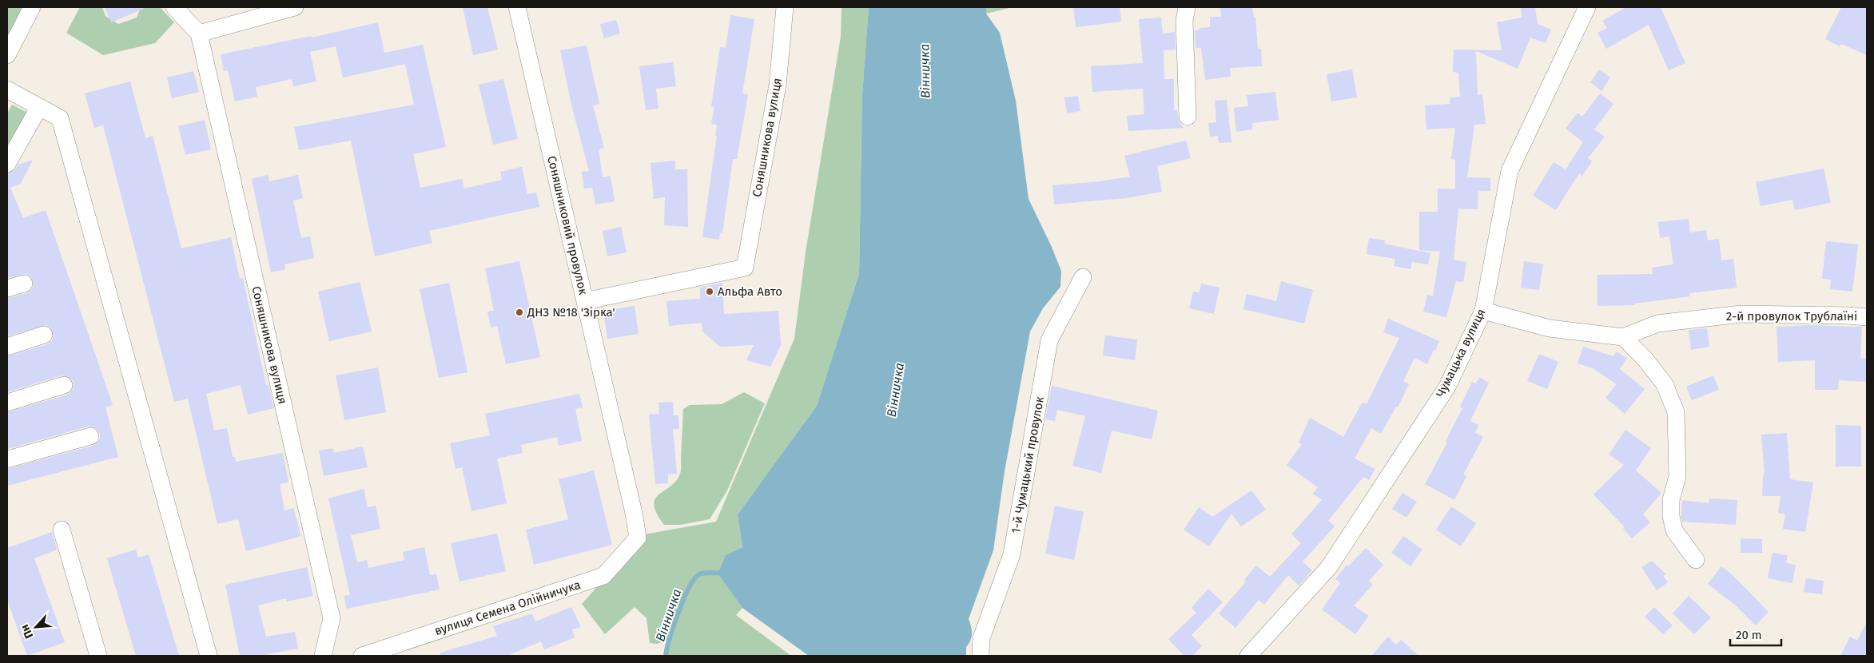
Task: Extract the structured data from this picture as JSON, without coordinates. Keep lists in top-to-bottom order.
{
  "streets": {
    "street": [
      "Соняшникова вулиця",
      "Соняшниковий провулок",
      "2-й провулок Трублаїні",
      "Чумацька вулиця",
      "1-й Чумацький провулок",
      "вулиця Семена Олійничука"
    ]
  },
  "crossings": [
    ["Соняшникова вулиця", "Соняшниковий провулок"],
    ["Соняшниковий провулок", "вулиця Семена Олійничука"]
  ],
  "water": ["Вінничка"],
  "places": ["Альфа Авто", "ДНЗ №18 'Зірка'"],
  "scale_bar": "20 m",
  "north": "bottom left"
}
